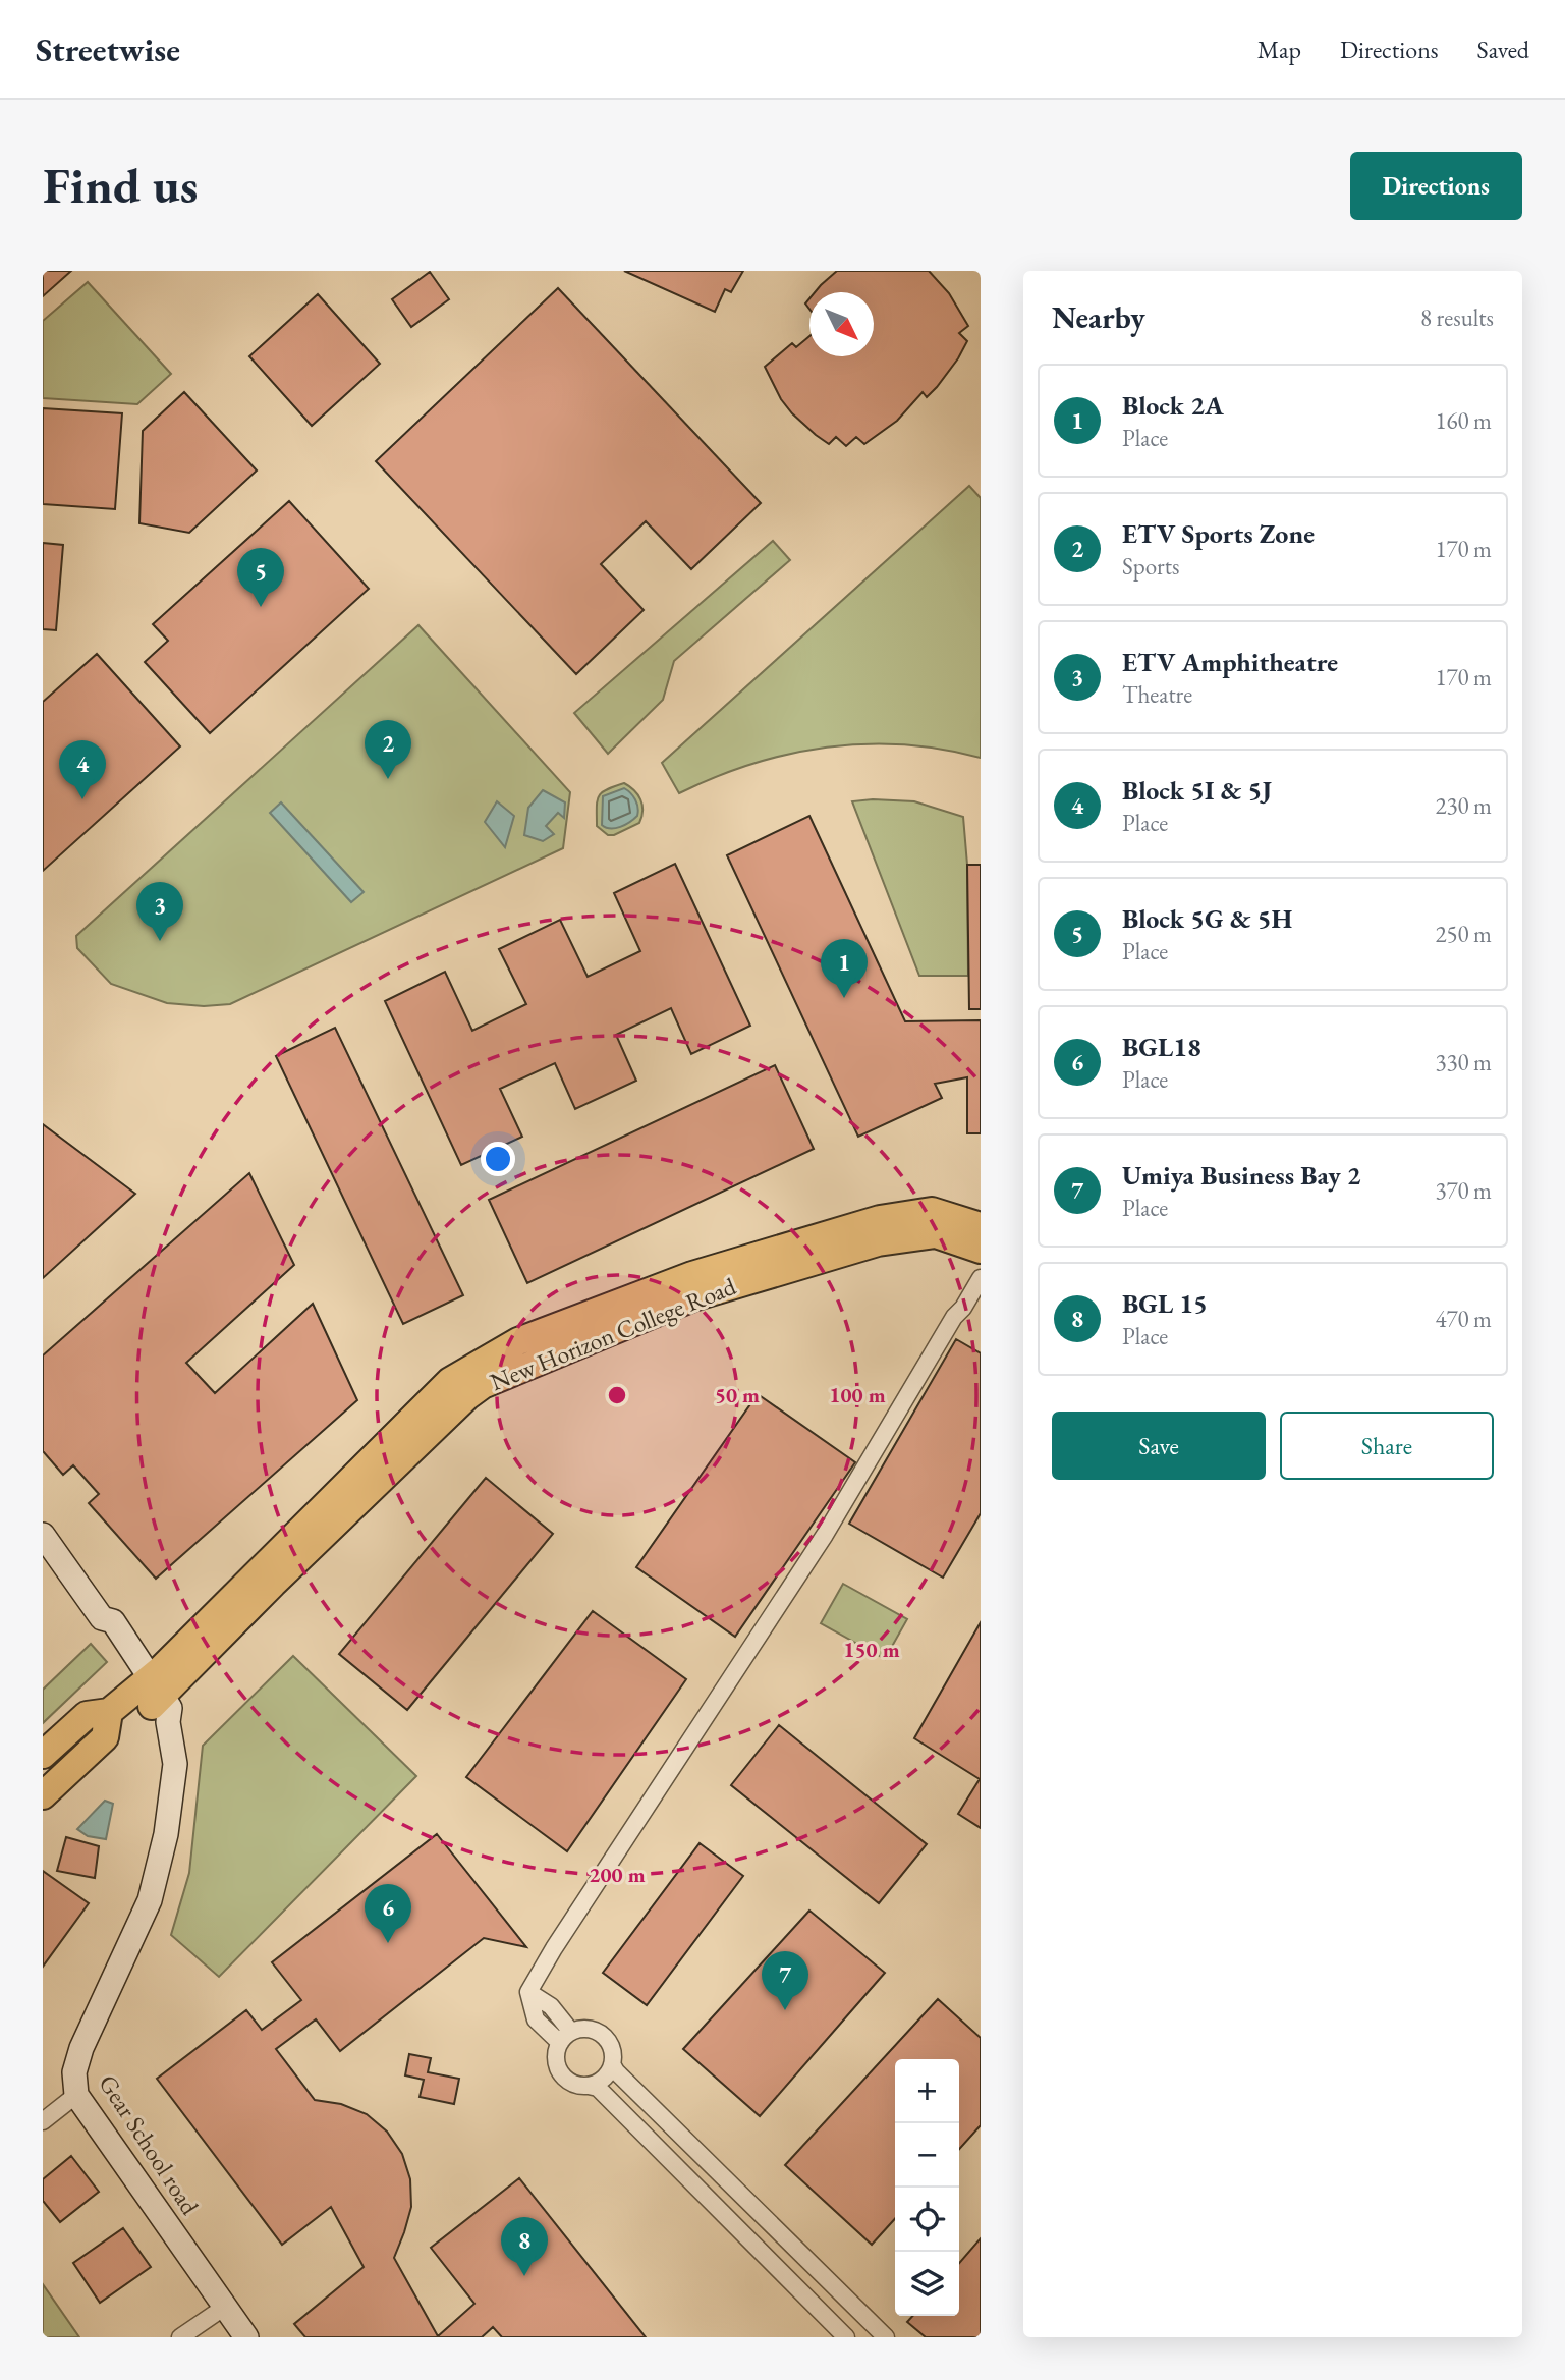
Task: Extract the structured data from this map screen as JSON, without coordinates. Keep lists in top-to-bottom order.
{
  "streets": {
    "main road": ["New Horizon College Road", "Gear School road"]
  },
  "crossings": [
    ["New Horizon College Road", "Gear School road"]
  ],
  "north": "bottom right",
  "page": {
    "header": "Streetwise",
    "nav": ["Map", "Directions", "Saved"],
    "buttons": [
      "Directions",
      ["Save", "Share"]
    ],
    "title": "Find us",
    "heading": ["Nearby", "8 results"],
    "list": [
      {
        "mark": "1",
        "name": "Block 2A",
        "note": "Place",
        "value": "160 m"
      },
      {
        "mark": "2",
        "name": "ETV Sports Zone",
        "note": "Sports",
        "value": "170 m"
      },
      {
        "mark": "3",
        "name": "ETV Amphitheatre",
        "note": "Theatre",
        "value": "170 m"
      },
      {
        "mark": "4",
        "name": "Block 5I & 5J",
        "note": "Place",
        "value": "230 m"
      },
      {
        "mark": "5",
        "name": "Block 5G & 5H",
        "note": "Place",
        "value": "250 m"
      },
      {
        "mark": "6",
        "name": "BGL18",
        "note": "Place",
        "value": "330 m"
      },
      {
        "mark": "7",
        "name": "Umiya Business Bay 2",
        "note": "Place",
        "value": "370 m"
      },
      {
        "mark": "8",
        "name": "BGL 15",
        "note": "Place",
        "value": "470 m"
      }
    ],
    "pins": [
      "5",
      "2",
      "4",
      "3",
      "1",
      "6",
      "7",
      "8"
    ],
    "map_buttons": ["+", "−"]
  },
  "rings": [
    "50 m",
    "100 m",
    "150 m",
    "200 m"
  ]
}
